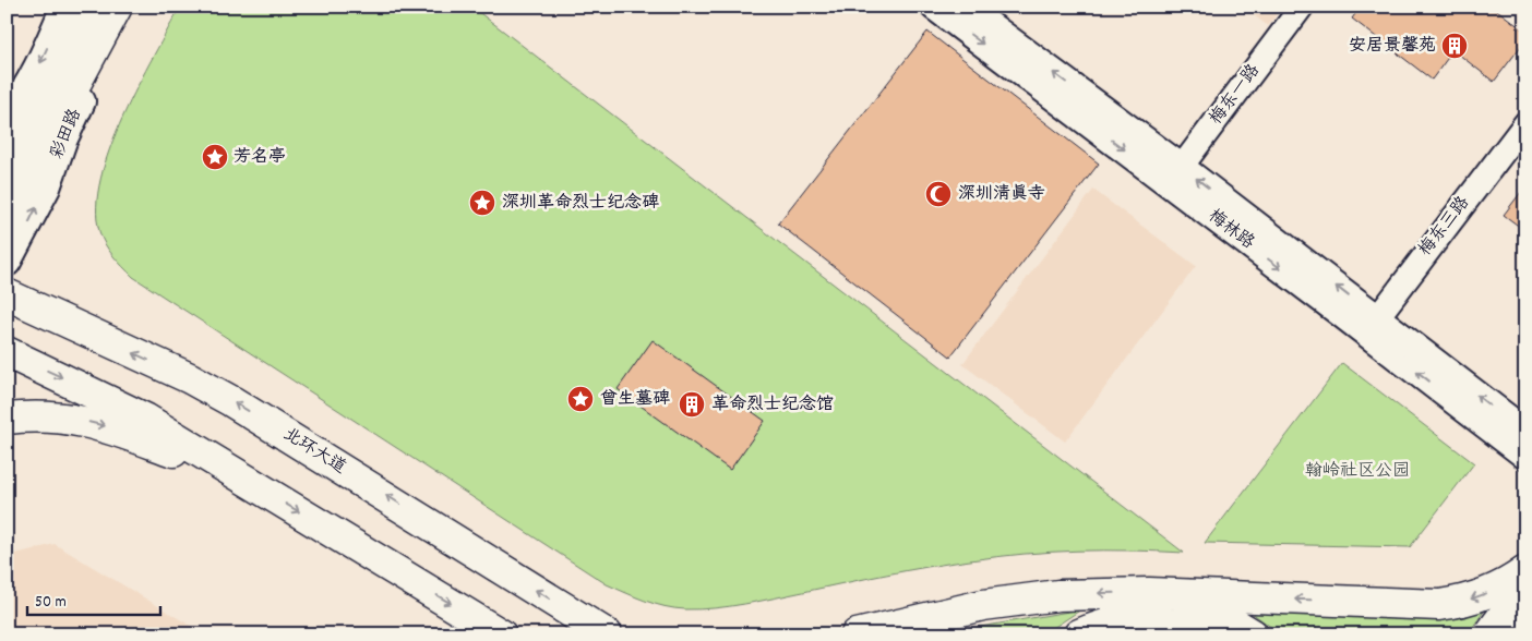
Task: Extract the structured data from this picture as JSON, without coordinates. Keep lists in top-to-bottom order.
{
  "streets": {
    "highway": ["北环大道"],
    "main road": ["彩田路", "梅林路"],
    "street": ["梅东一路", "梅东三路"]
  },
  "crossings": [
    ["梅东一路", "梅林路"],
    ["梅东三路", "梅林路"]
  ],
  "parks": ["翰岭社区公园"],
  "places": {
    "building": ["安居景馨苑", "革命烈士纪念馆"],
    "place": ["芳名亭", "深圳革命烈士纪念碑", "曾生墓碑"],
    "mosque": ["深圳清真寺"]
  },
  "scale_bar": "50 m"
}
